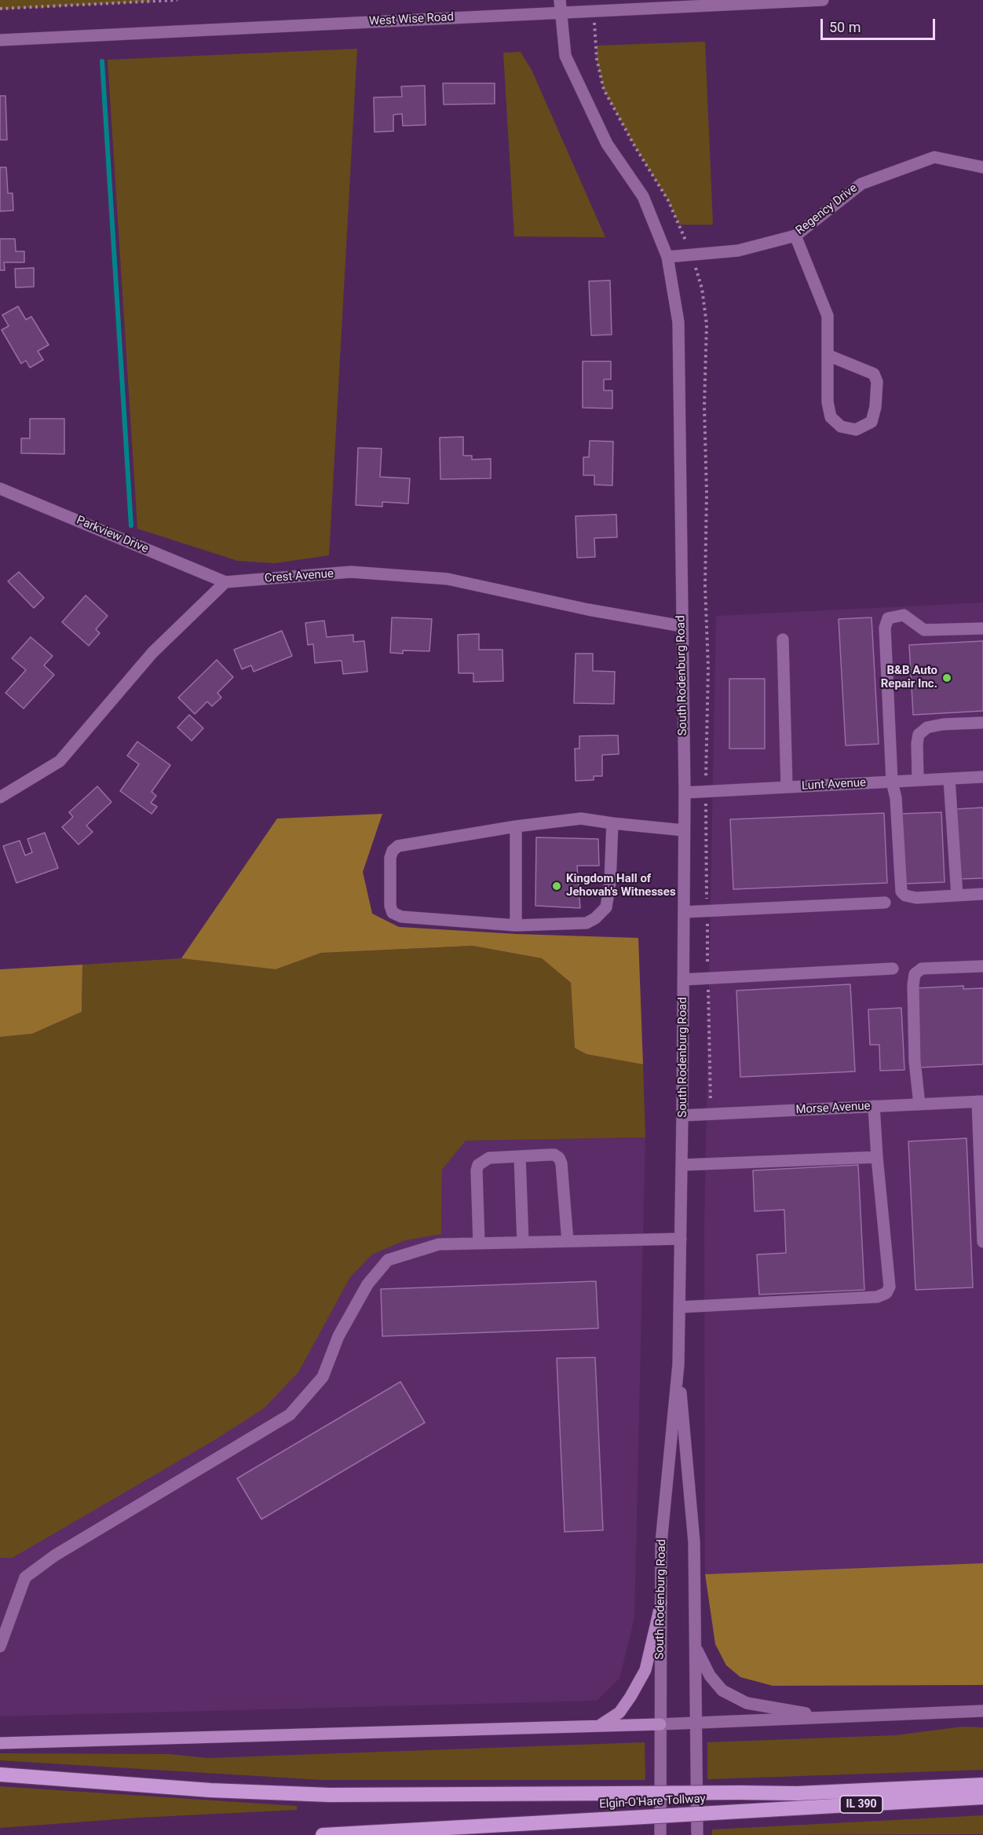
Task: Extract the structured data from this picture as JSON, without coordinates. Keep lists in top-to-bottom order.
{
  "streets": {
    "highway": ["Elgin-O'Hare Tollway", "IL 390"],
    "street": [
      "West Wise Road",
      "Regency Drive",
      "Parkview Drive",
      "Crest Avenue",
      "South Rodenburg Road",
      "Lunt Avenue",
      "Morse Avenue"
    ]
  },
  "crossings": [
    ["West Wise Road", "South Rodenburg Road"],
    ["Regency Drive", "South Rodenburg Road"],
    ["Parkview Drive", "Crest Avenue"],
    ["Crest Avenue", "South Rodenburg Road"],
    ["South Rodenburg Road", "Lunt Avenue"],
    ["South Rodenburg Road", "Morse Avenue"]
  ],
  "places": ["B&B Auto Repair Inc.", "Kingdom Hall of Jehovah's Witnesses"],
  "scale_bar": "50 m"
}
